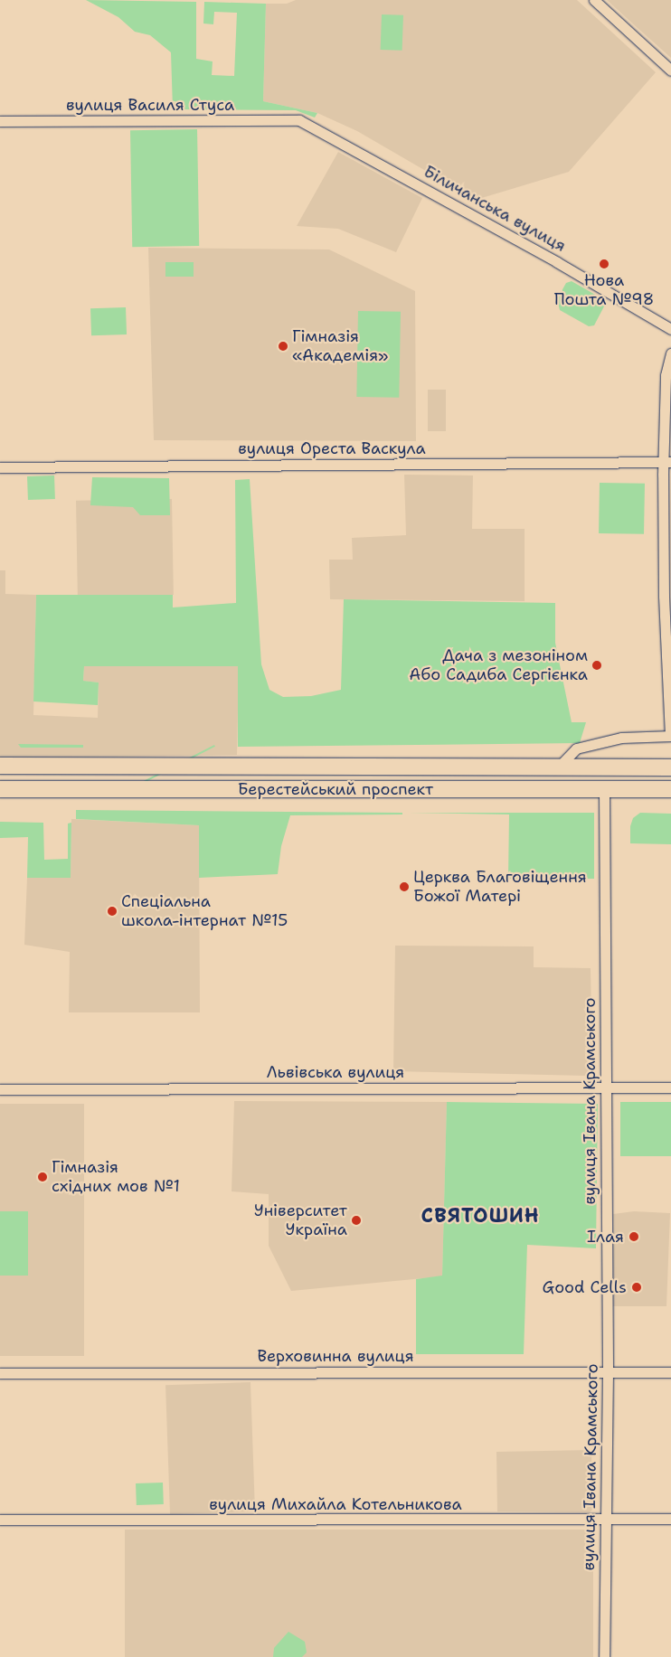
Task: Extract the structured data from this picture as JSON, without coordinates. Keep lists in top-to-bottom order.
{
  "streets": {
    "main road": ["Берестейський проспект"],
    "street": [
      "вулиця Василя Стуса",
      "Біличанська вулиця",
      "вулиця Ореста Васкула",
      "Львівська вулиця",
      "вулиця Івана Крамського",
      "Верховинна вулиця",
      "вулиця Михайла Котельникова"
    ]
  },
  "crossings": [
    ["вулиця Василя Стуса", "Біличанська вулиця"],
    ["Берестейський проспект", "вулиця Івана Крамського"],
    ["Львівська вулиця", "вулиця Івана Крамського"],
    ["вулиця Івана Крамського", "Верховинна вулиця"],
    ["вулиця Івана Крамського", "вулиця Михайла Котельникова"]
  ],
  "districts": ["СВЯТОШИН"],
  "places": [
    "Нова Пошта №98",
    "Гімназія «Академія»",
    "Дача з мезоніном Або Садиба Сергієнка",
    "Церква Благовіщення Божої Матері",
    "Спеціальна школа-інтернат №15",
    "Гімназія східних мов №1",
    "Університет Україна",
    "Ілая",
    "Good Cells"
  ]
}
